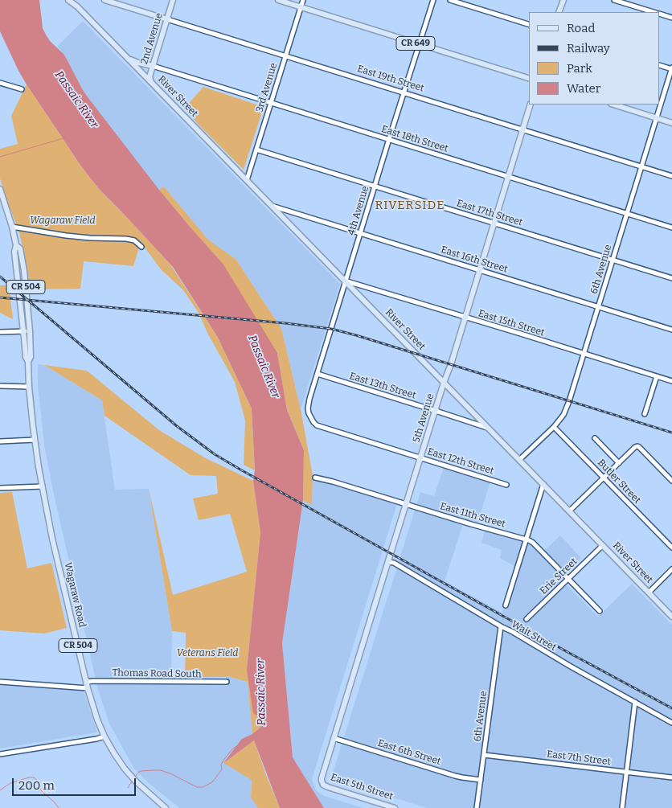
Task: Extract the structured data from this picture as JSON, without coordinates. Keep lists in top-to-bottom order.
{
  "streets": {
    "main road": [
      "2nd Avenue",
      "CR 649",
      "East 19th Street",
      "River Street",
      "CR 504",
      "5th Avenue",
      "Wagaraw Road",
      "East 5th Street"
    ],
    "street": [
      "3rd Avenue",
      "East 18th Street",
      "4th Avenue",
      "East 17th Street",
      "East 16th Street",
      "6th Avenue",
      "East 15th Street",
      "East 13th Street",
      "East 12th Street",
      "Butler Street",
      "East 11th Street",
      "Erie Street",
      "Wait Street",
      "Thomas Road South",
      "East 6th Street",
      "East 7th Street"
    ]
  },
  "crossings": [
    ["2nd Avenue", "East 19th Street"],
    ["2nd Avenue", "River Street"],
    ["2nd Avenue", "East 18th Street"],
    ["CR 649", "3rd Avenue"],
    ["CR 649", "4th Avenue"],
    ["East 19th Street", "3rd Avenue"],
    ["East 19th Street", "4th Avenue"],
    ["East 19th Street", "6th Avenue"],
    ["East 19th Street", "5th Avenue"],
    ["3rd Avenue", "River Street"],
    ["3rd Avenue", "East 18th Street"],
    ["3rd Avenue", "East 17th Street"],
    ["River Street", "East 18th Street"],
    ["River Street", "4th Avenue"],
    ["River Street", "East 16th Street"],
    ["River Street", "6th Avenue"],
    ["River Street", "East 15th Street"],
    ["River Street", "East 13th Street"],
    ["River Street", "5th Avenue"],
    ["River Street", "Erie Street"],
    ["East 18th Street", "4th Avenue"],
    ["East 18th Street", "6th Avenue"],
    ["East 18th Street", "5th Avenue"],
    ["4th Avenue", "East 17th Street"],
    ["4th Avenue", "East 16th Street"],
    ["4th Avenue", "East 15th Street"],
    ["4th Avenue", "East 13th Street"],
    ["4th Avenue", "East 12th Street"],
    ["East 17th Street", "6th Avenue"],
    ["East 17th Street", "5th Avenue"],
    ["East 16th Street", "6th Avenue"],
    ["East 16th Street", "5th Avenue"],
    ["6th Avenue", "East 15th Street"],
    ["6th Avenue", "Butler Street"],
    ["6th Avenue", "Wait Street"],
    ["6th Avenue", "East 6th Street"],
    ["6th Avenue", "East 7th Street"],
    ["East 15th Street", "5th Avenue"],
    ["East 13th Street", "5th Avenue"],
    ["5th Avenue", "East 12th Street"],
    ["5th Avenue", "East 11th Street"],
    ["5th Avenue", "Wait Street"],
    ["5th Avenue", "East 6th Street"],
    ["5th Avenue", "East 5th Street"],
    ["East 11th Street", "Erie Street"],
    ["Wagaraw Road", "Thomas Road South"],
    ["East 6th Street", "East 5th Street"]
  ],
  "districts": ["RIVERSIDE"],
  "water": ["Passaic River"],
  "parks": ["Wagaraw Field", "Veterans Field"],
  "legend": [
    "Road",
    "Railway",
    "Park",
    "Water"
  ],
  "scale_bar": "200 m"
}
